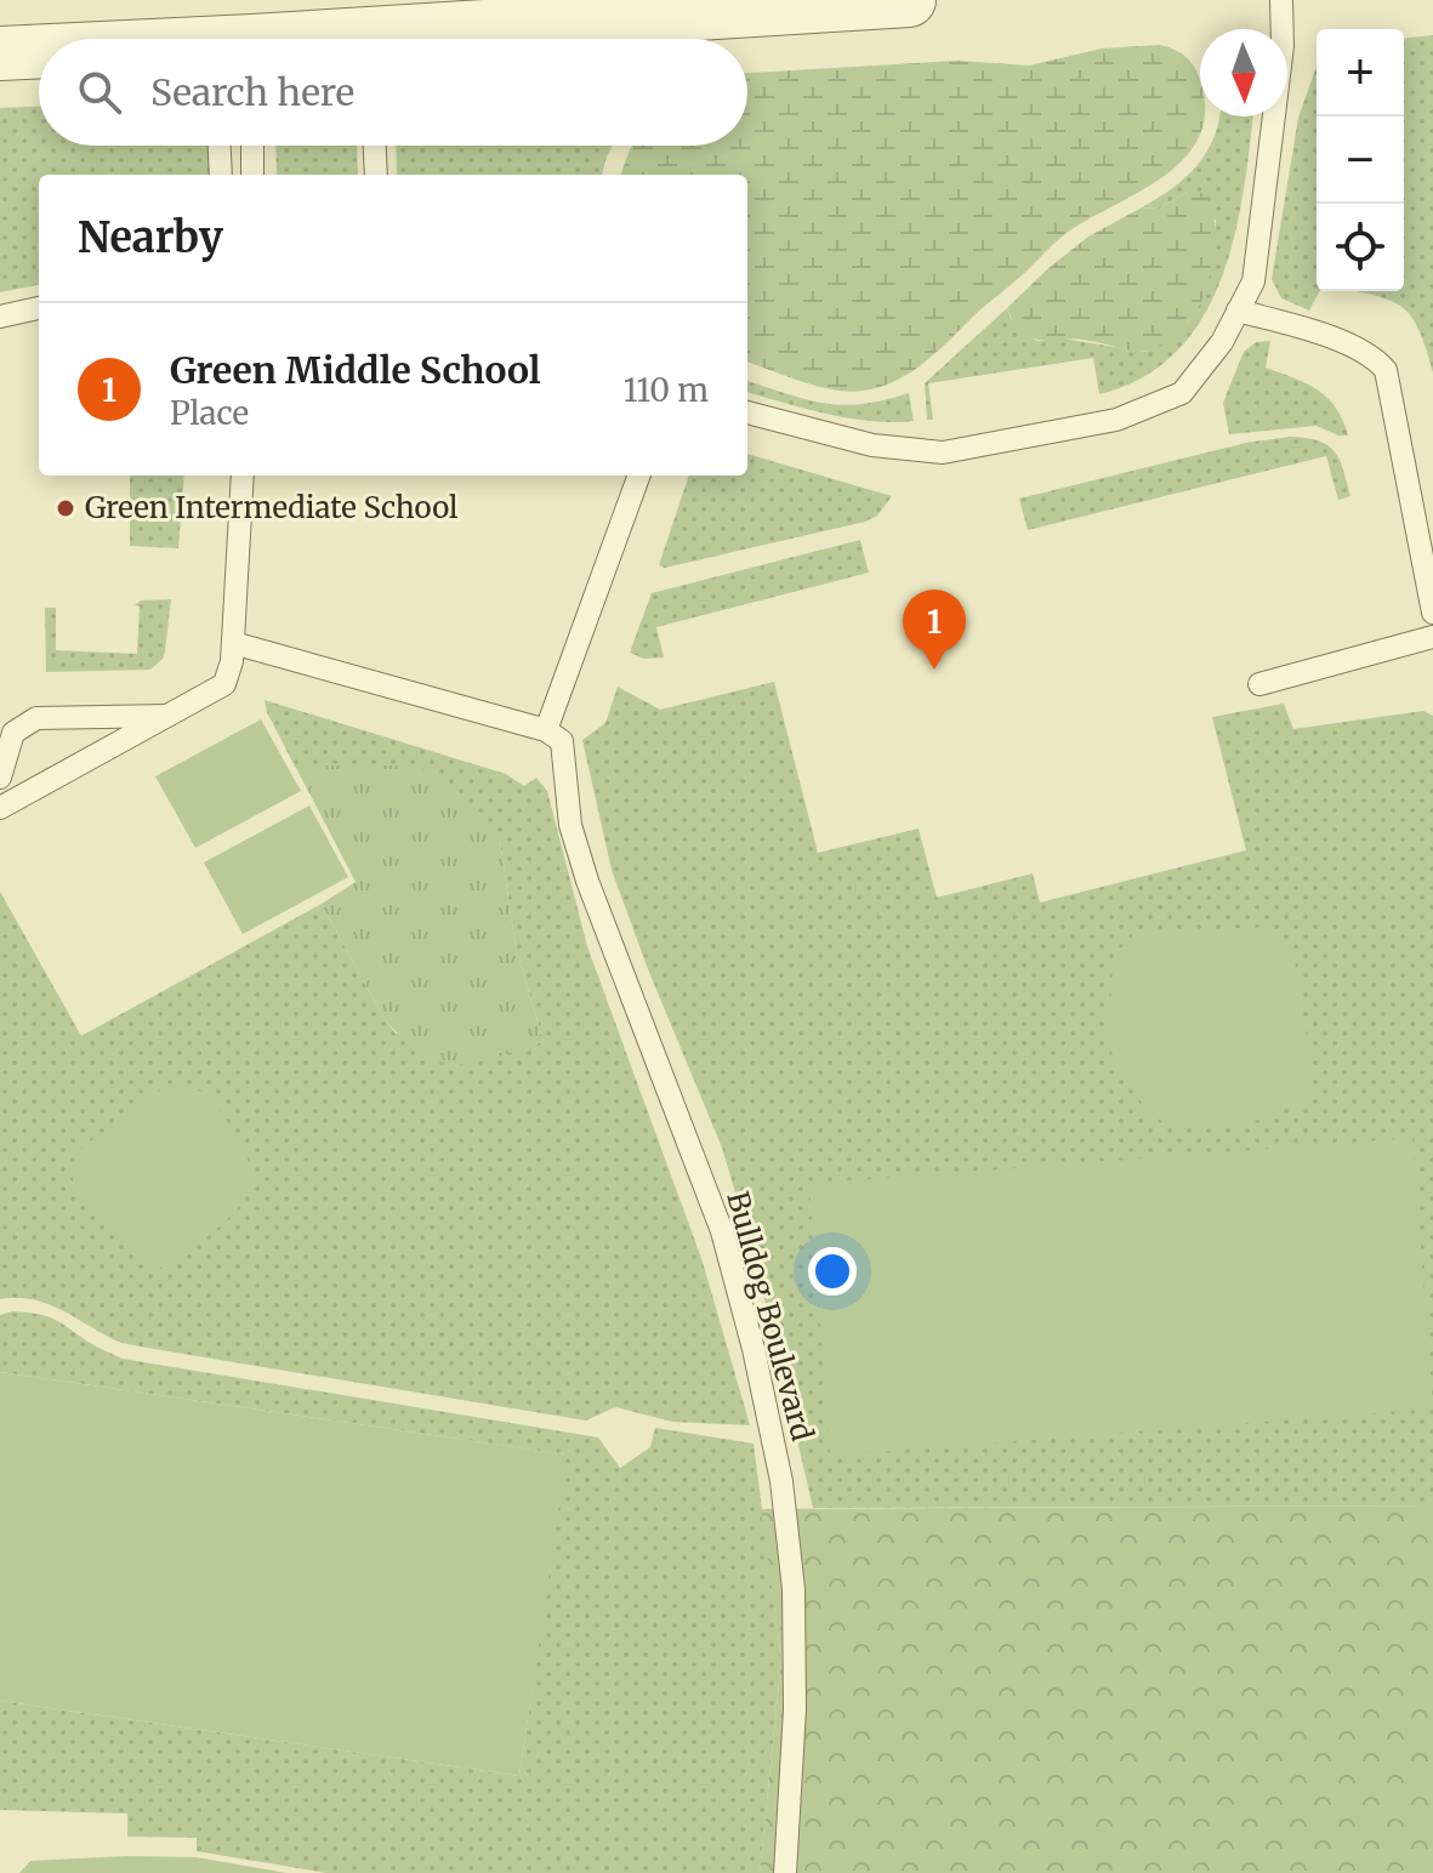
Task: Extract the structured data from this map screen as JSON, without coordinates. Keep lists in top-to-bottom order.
{
  "streets": {
    "lane": ["Bulldog Boulevard"]
  },
  "places": ["Green Intermediate School"],
  "north": "bottom",
  "page": {
    "map_buttons": ["+", "−"],
    "search": "Search here",
    "heading": "Nearby",
    "list": [
      {
        "mark": "1",
        "name": "Green Middle School",
        "note": "Place",
        "value": "110 m"
      }
    ],
    "pins": "1"
  }
}
